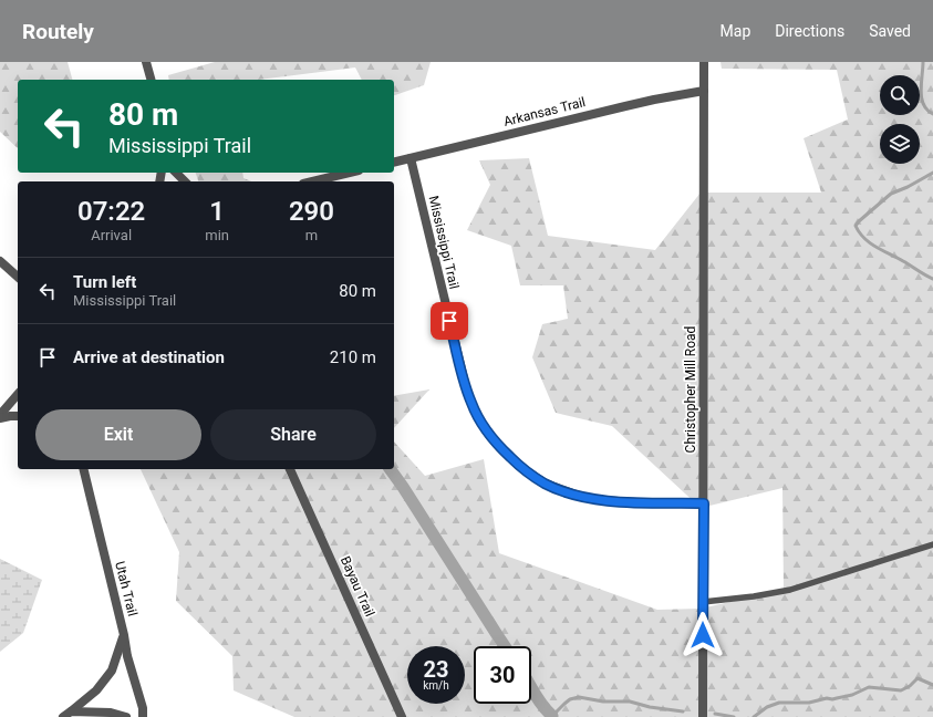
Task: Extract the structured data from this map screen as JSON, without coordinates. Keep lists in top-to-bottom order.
{
  "streets": {
    "street": [
      "Arkansas Trail",
      "Mississippi Trail",
      "Christopher Mill Road",
      "Bayau Trail",
      "Utah Trail"
    ]
  },
  "crossings": [
    ["Arkansas Trail", "Mississippi Trail"],
    ["Arkansas Trail", "Christopher Mill Road"],
    ["Mississippi Trail", "Christopher Mill Road"]
  ],
  "page": {
    "header": "Routely",
    "nav": ["Map", "Directions", "Saved"],
    "turn": ["80 m", "Mississippi Trail"],
    "eta": [
      "07:22",
      "Arrival",
      "1",
      "min",
      "290",
      "m"
    ],
    "list": [
      {
        "name": "Turn left",
        "note": "Mississippi Trail",
        "value": "80 m"
      },
      {
        "name": "Arrive at destination",
        "value": "210 m"
      }
    ],
    "buttons": ["Exit", "Share"],
    "speed": "23 km/h",
    "limit": "30"
  }
}
